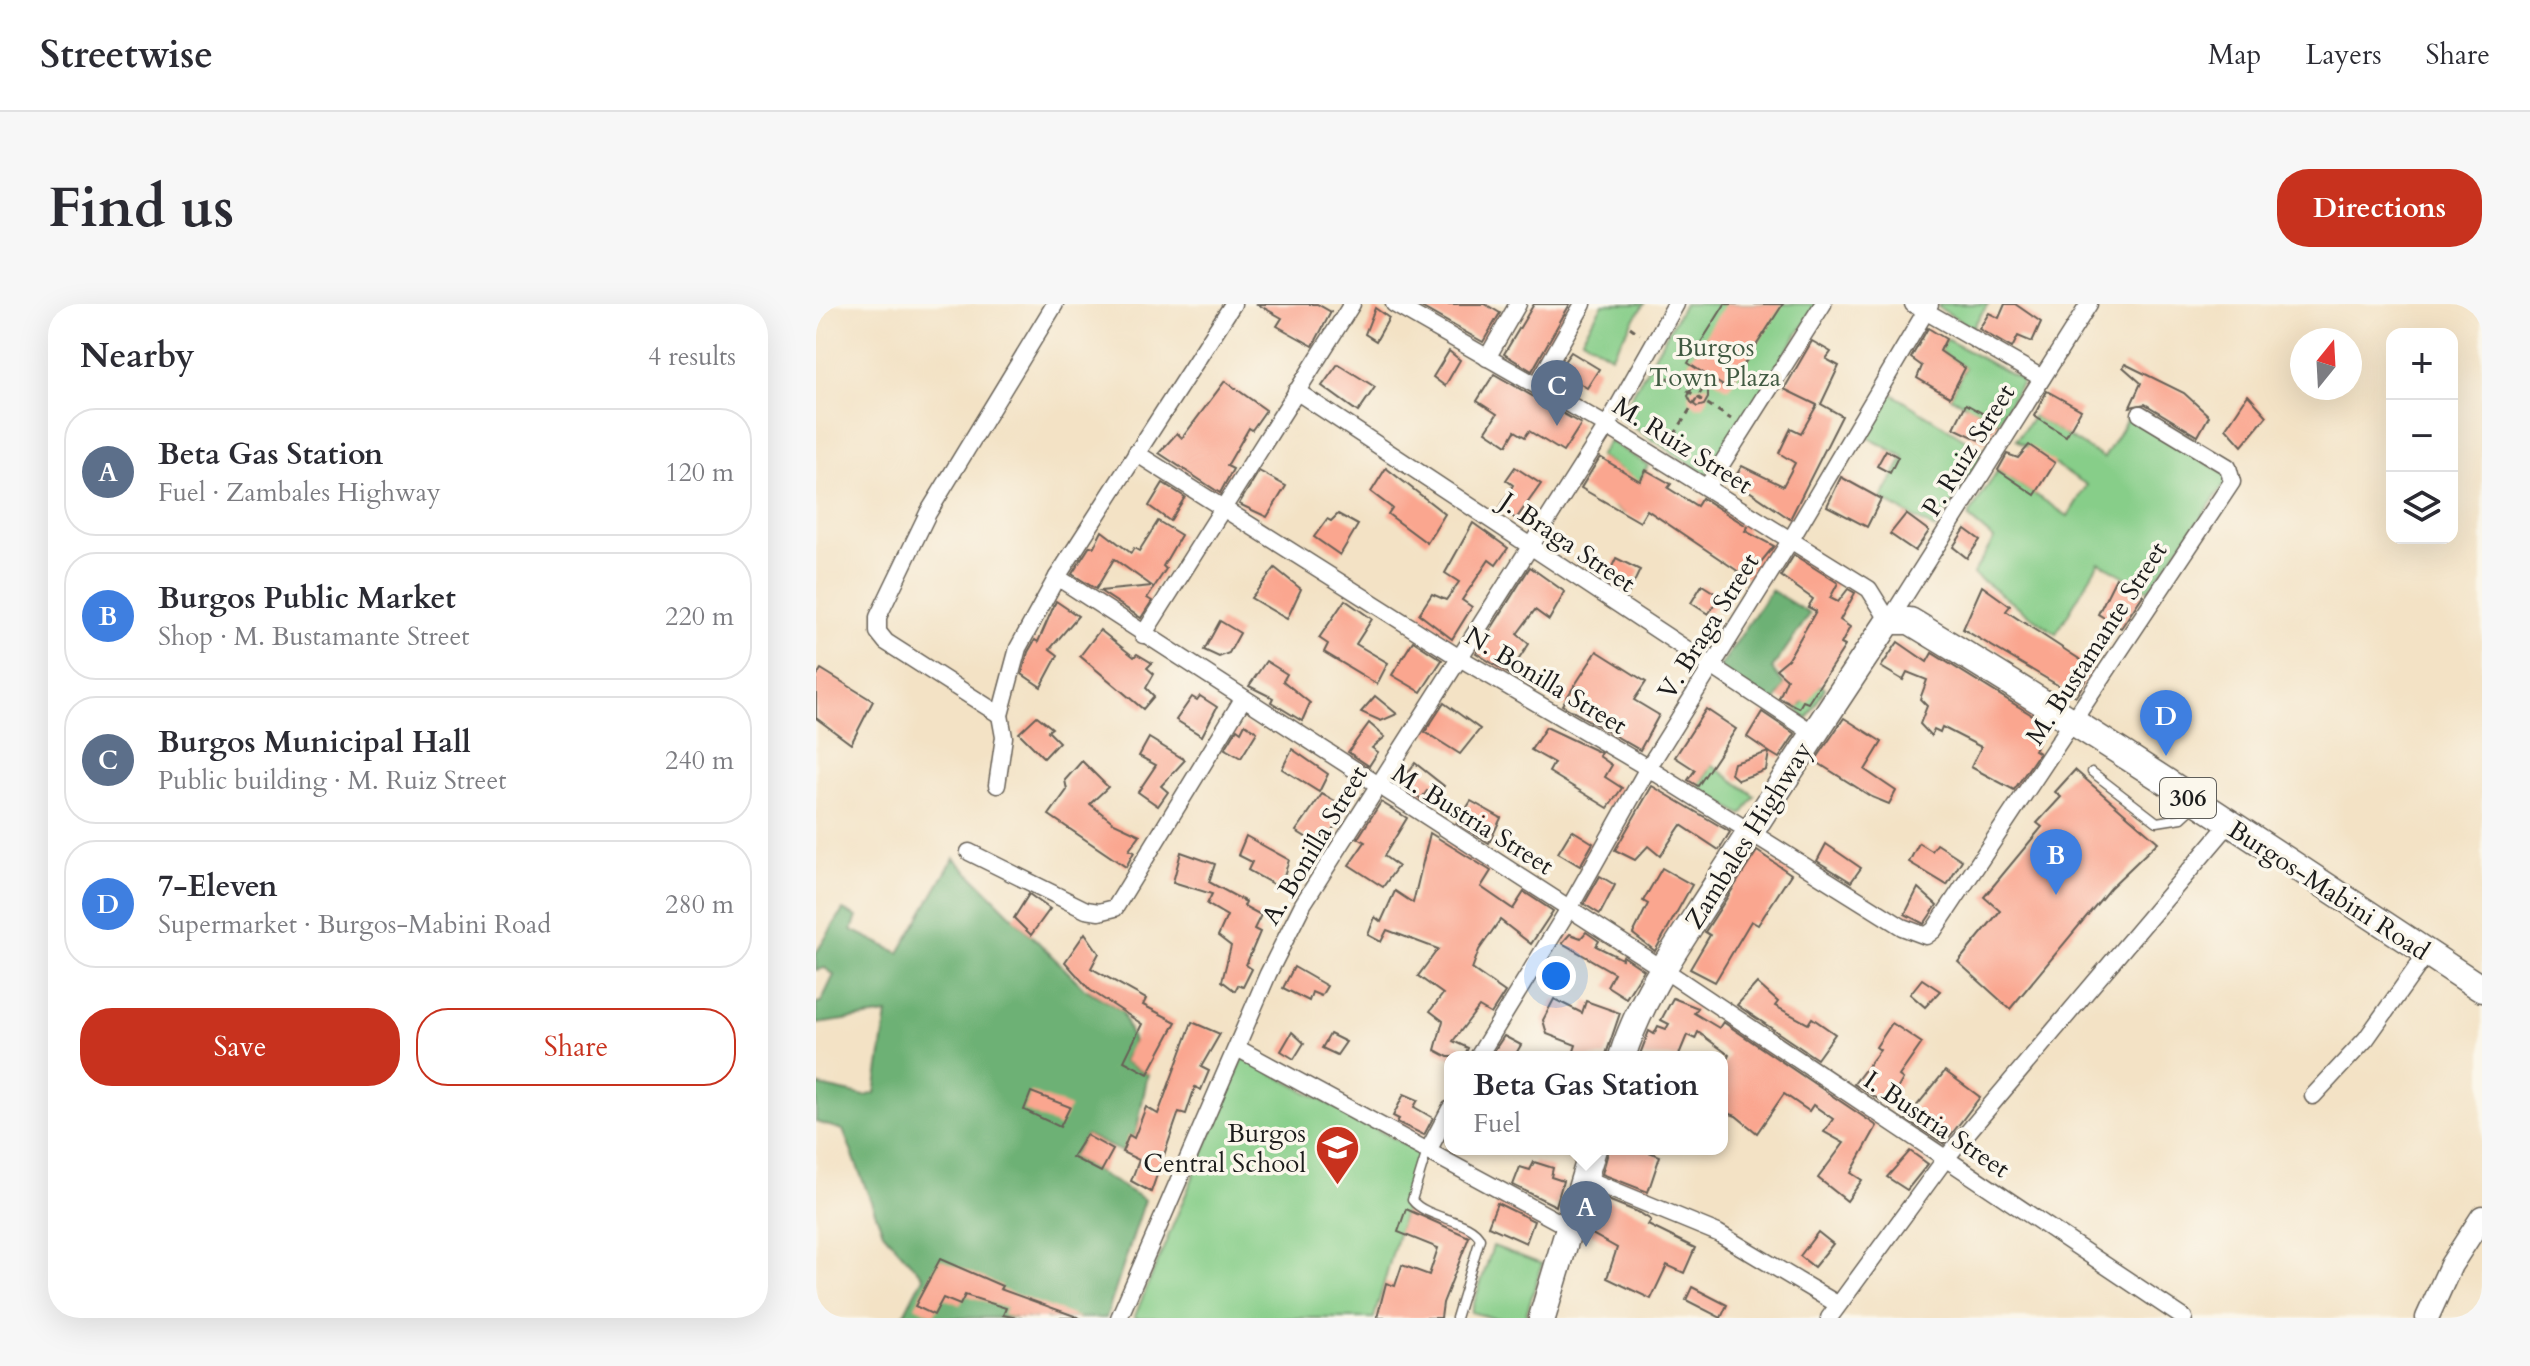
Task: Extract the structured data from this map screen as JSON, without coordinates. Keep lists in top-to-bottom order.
{
  "streets": {
    "main road": ["306", "Zambales Highway", "Burgos-Mabini Road"],
    "street": [
      "M. Ruiz Street",
      "P. Ruiz Street",
      "J. Braga Street",
      "V. Braga Street",
      "M. Bustamante Street",
      "N. Bonilla Street",
      "M. Bustria Street",
      "A. Bonilla Street",
      "I. Bustria Street"
    ]
  },
  "crossings": [
    ["M. Ruiz Street", "P. Ruiz Street"],
    ["M. Ruiz Street", "V. Braga Street"],
    ["M. Ruiz Street", "Zambales Highway"],
    ["M. Ruiz Street", "A. Bonilla Street"],
    ["M. Ruiz Street", "Burgos-Mabini Road"],
    ["P. Ruiz Street", "Zambales Highway"],
    ["P. Ruiz Street", "Burgos-Mabini Road"],
    ["J. Braga Street", "V. Braga Street"],
    ["J. Braga Street", "Zambales Highway"],
    ["J. Braga Street", "A. Bonilla Street"],
    ["V. Braga Street", "N. Bonilla Street"],
    ["V. Braga Street", "M. Bustria Street"],
    ["M. Bustamante Street", "N. Bonilla Street"],
    ["M. Bustamante Street", "Burgos-Mabini Road"],
    ["N. Bonilla Street", "Zambales Highway"],
    ["N. Bonilla Street", "A. Bonilla Street"],
    ["M. Bustria Street", "Zambales Highway"],
    ["M. Bustria Street", "A. Bonilla Street"],
    ["M. Bustria Street", "I. Bustria Street"],
    ["Zambales Highway", "Burgos-Mabini Road"],
    ["Zambales Highway", "I. Bustria Street"]
  ],
  "parks": ["Burgos Town Plaza"],
  "places": {
    "school or university": ["Burgos Central School"]
  },
  "north": "top",
  "page": {
    "header": "Streetwise",
    "nav": ["Map", "Layers", "Share"],
    "buttons": [
      "Directions",
      ["Save", "Share"]
    ],
    "title": "Find us",
    "heading": ["Nearby", "4 results"],
    "map_buttons": ["+", "−"],
    "pins": [
      "C",
      "D",
      "B",
      "A"
    ],
    "list": [
      {
        "mark": "A",
        "name": "Beta Gas Station",
        "note": "Fuel · Zambales Highway",
        "value": "120 m"
      },
      {
        "mark": "B",
        "name": "Burgos Public Market",
        "note": "Shop · M. Bustamante Street",
        "value": "220 m"
      },
      {
        "mark": "C",
        "name": "Burgos Municipal Hall",
        "note": "Public building · M. Ruiz Street",
        "value": "240 m"
      },
      {
        "mark": "D",
        "name": "7-Eleven",
        "note": "Supermarket · Burgos-Mabini Road",
        "value": "280 m"
      }
    ],
    "popup": ["Beta Gas Station", "Fuel"]
  }
}
